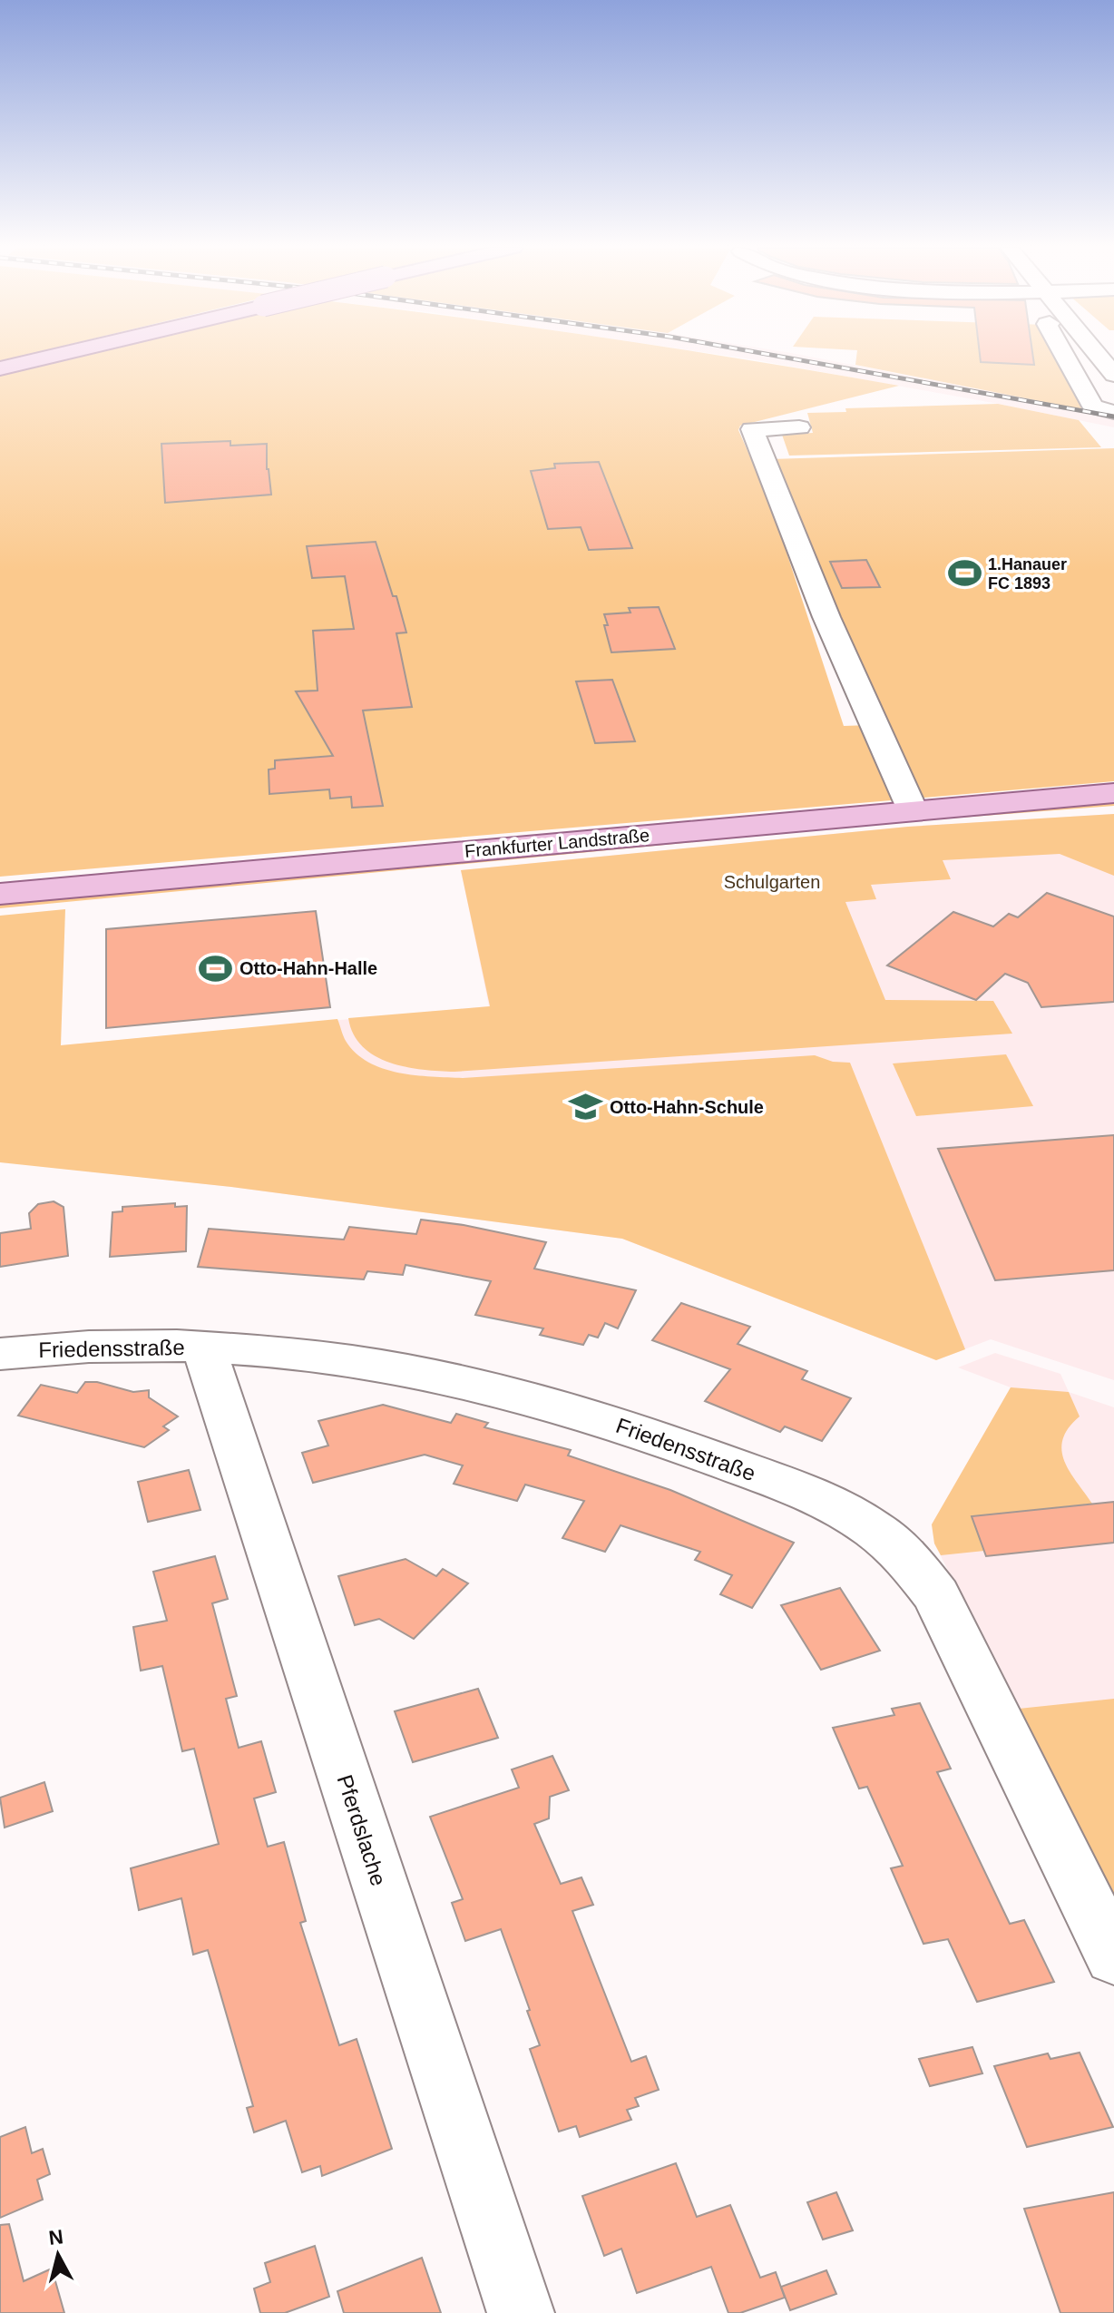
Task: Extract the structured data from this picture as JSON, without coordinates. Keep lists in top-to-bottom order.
{
  "streets": {
    "main road": ["Frankfurter Landstraße"],
    "street": ["Friedensstraße", "Pferdslache"]
  },
  "crossings": [
    ["Friedensstraße", "Pferdslache"]
  ],
  "parks": ["Schulgarten"],
  "places": {
    "sports": ["1.Hanauer FC 1893", "Otto-Hahn-Halle"],
    "school or university": ["Otto-Hahn-Schule"]
  },
  "north": "top"
}
